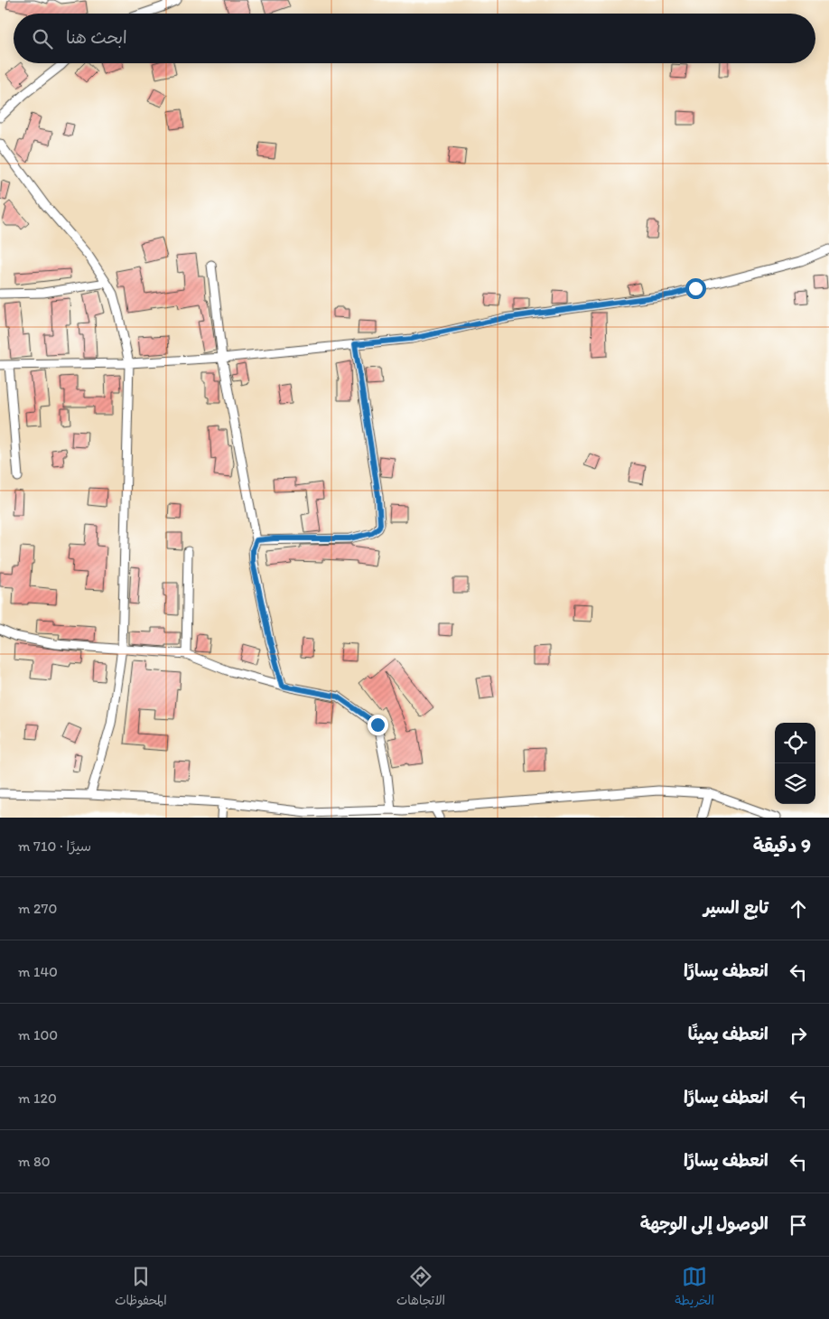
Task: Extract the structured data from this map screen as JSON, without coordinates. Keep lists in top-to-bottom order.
{
  "page": {
    "search": "ابحث هنا",
    "heading": ["9 دقيقة", "سيرًا · 710 m"],
    "list": [
      ["تابع السير", "270 m"],
      ["انعطف يسارًا", "140 m"],
      ["انعطف يمينًا", "100 m"],
      ["انعطف يسارًا", "120 m"],
      ["انعطف يسارًا", "80 m"],
      "الوصول إلى الوجهة"
    ],
    "nav": ["الخريطة", "الاتجاهات", "المحفوظات"]
  }
}
